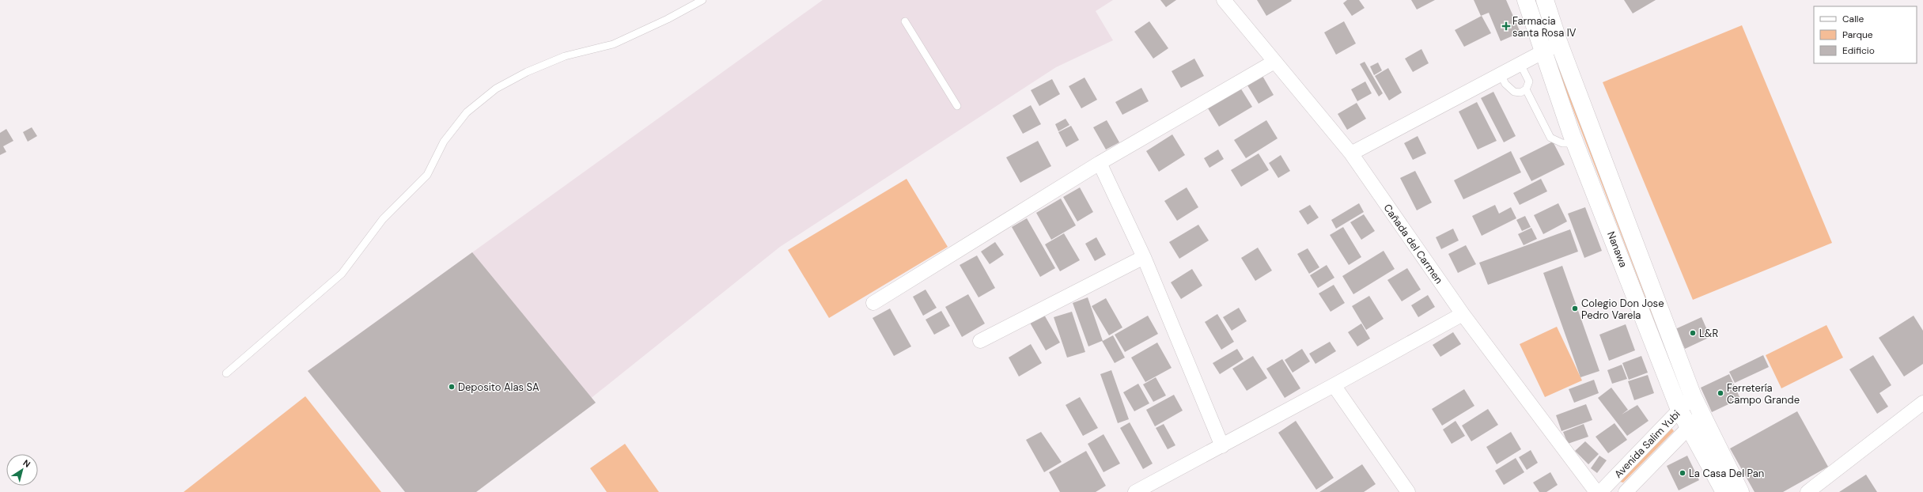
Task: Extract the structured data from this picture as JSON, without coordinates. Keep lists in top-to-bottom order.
{
  "streets": {
    "main road": ["Nanawa"],
    "street": ["Cañada del Carmen", "Avenida Salim Yubi"]
  },
  "crossings": [
    ["Nanawa", "Avenida Salim Yubi"]
  ],
  "places": {
    "health": ["Farmacia santa Rosa IV"],
    "other": [
      "Colegio Don Jose Pedro Varela",
      "L&R",
      "Deposito Alas SA",
      "Ferretería Campo Grande",
      "La Casa Del Pan"
    ]
  },
  "legend": ["Calle", "Parque", "Edificio"],
  "north": "top right"
}
